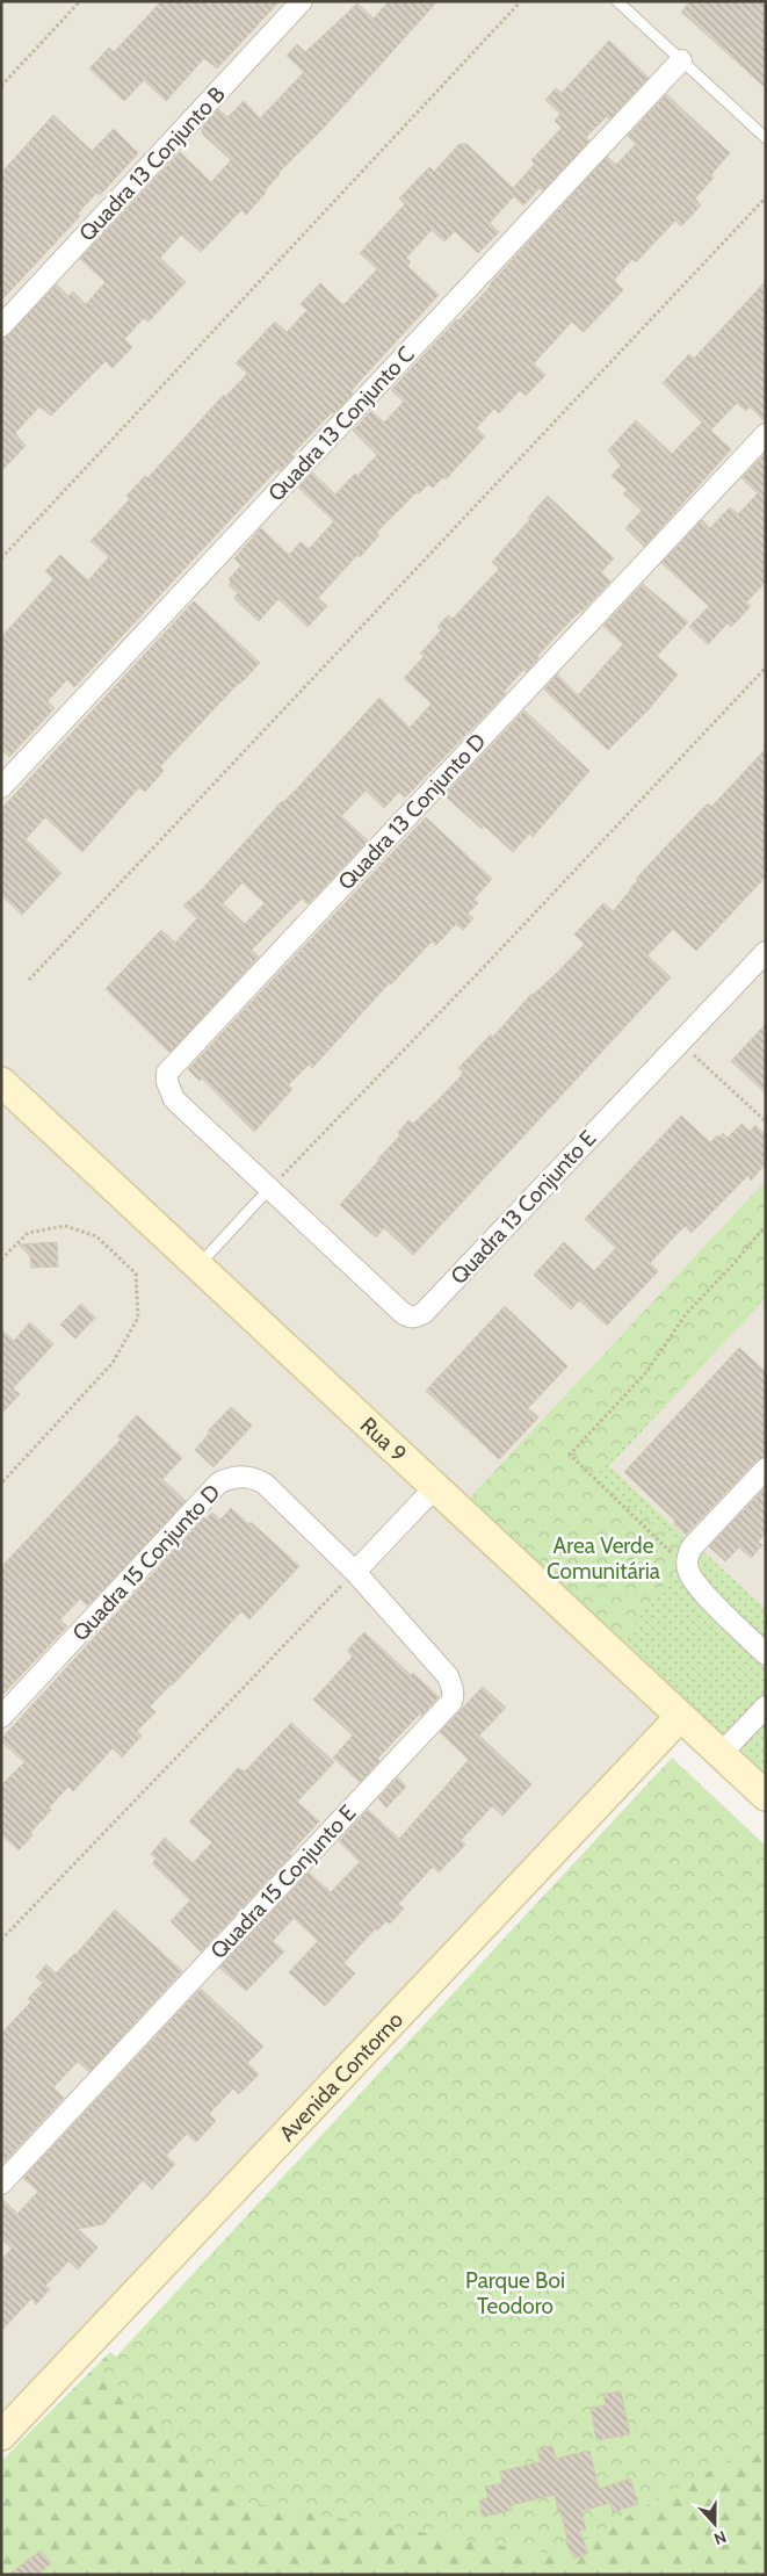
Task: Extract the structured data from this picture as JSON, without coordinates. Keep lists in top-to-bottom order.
{
  "streets": {
    "street": [
      "Quadra 13 Conjunto B",
      "Quadra 13 Conjunto C",
      "Quadra 13 Conjunto D",
      "Quadra 13 Conjunto E",
      "Rua 9",
      "Quadra 15 Conjunto D",
      "Quadra 15 Conjunto E",
      "Avenida Contorno"
    ]
  },
  "crossings": [
    ["Quadra 13 Conjunto D", "Quadra 13 Conjunto E"],
    ["Rua 9", "Avenida Contorno"],
    ["Quadra 15 Conjunto D", "Quadra 15 Conjunto E"]
  ],
  "parks": ["Area Verde Comunitária", "Parque Boi Teodoro"],
  "north": "bottom"
}
